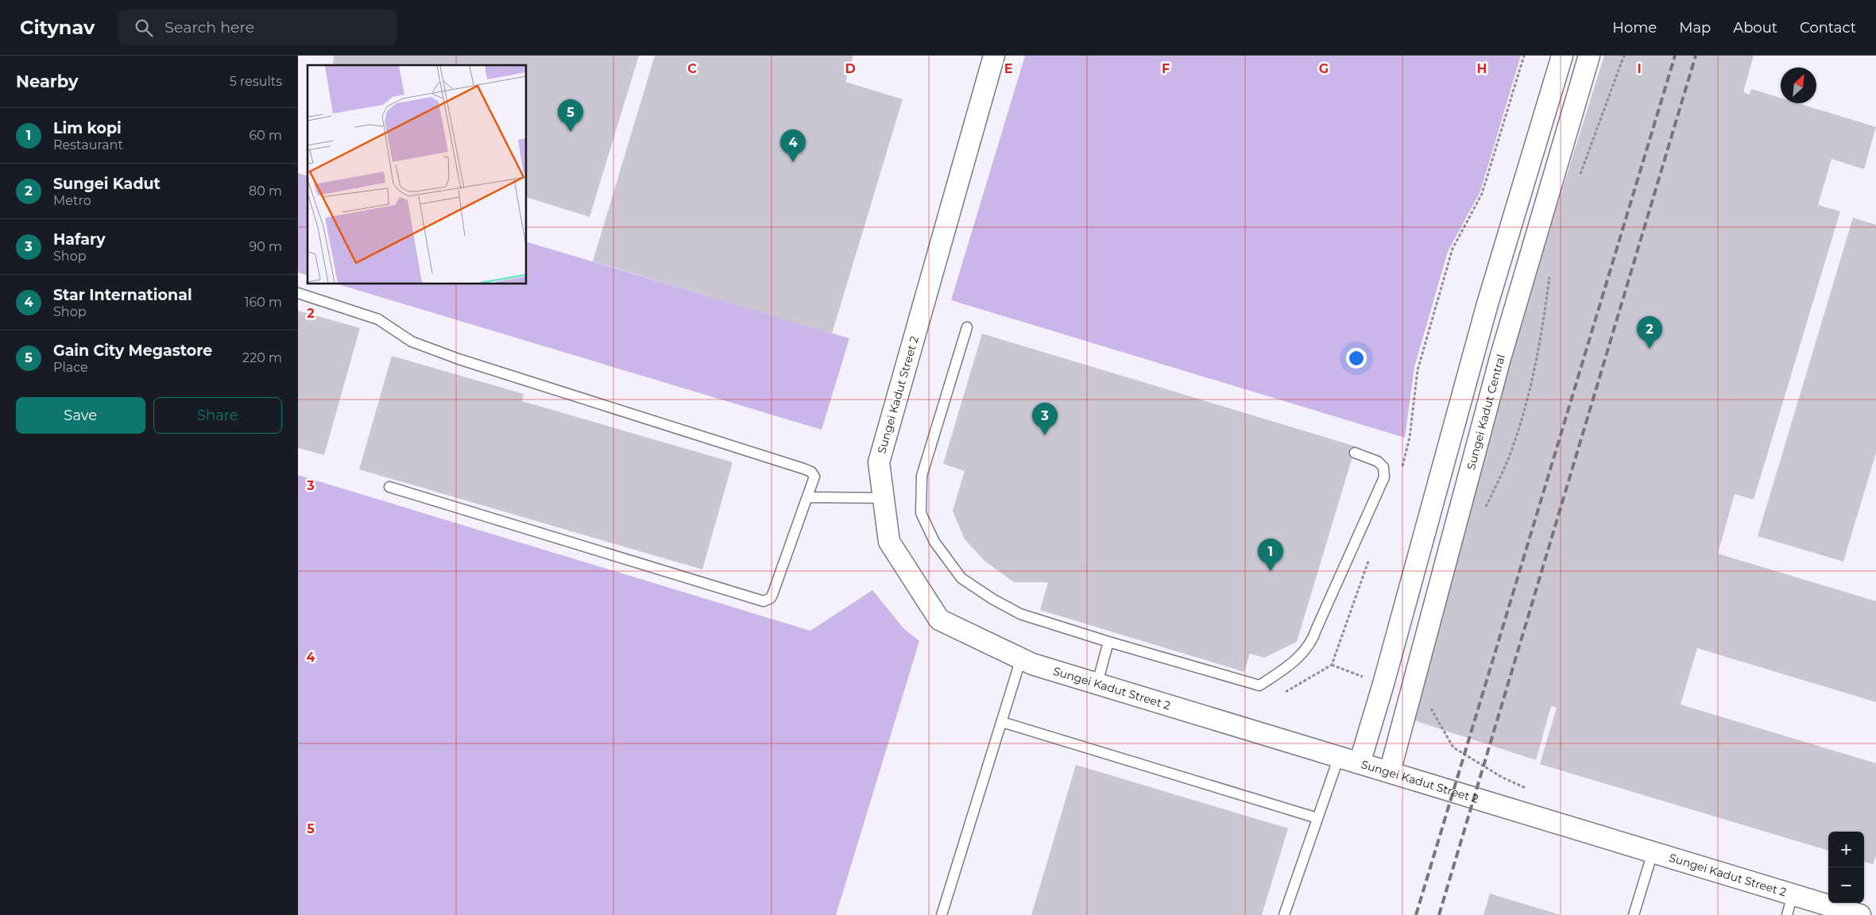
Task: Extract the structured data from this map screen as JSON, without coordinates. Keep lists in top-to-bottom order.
{
  "streets": {
    "street": ["Sungei Kadut Street 2", "Sungei Kadut Central"]
  },
  "crossings": [
    ["Sungei Kadut Street 2", "Sungei Kadut Central"]
  ],
  "north": "top right",
  "page": {
    "header": "Citynav",
    "search": "Search here",
    "nav": [
      "Home",
      "Map",
      "About",
      "Contact"
    ],
    "heading": ["Nearby", "5 results"],
    "pins": [
      "5",
      "4",
      "2",
      "3",
      "1"
    ],
    "list": [
      {
        "mark": "1",
        "name": "Lim kopi",
        "note": "Restaurant",
        "value": "60 m"
      },
      {
        "mark": "2",
        "name": "Sungei Kadut",
        "note": "Metro",
        "value": "80 m"
      },
      {
        "mark": "3",
        "name": "Hafary",
        "note": "Shop",
        "value": "90 m"
      },
      {
        "mark": "4",
        "name": "Star International",
        "note": "Shop",
        "value": "160 m"
      },
      {
        "mark": "5",
        "name": "Gain City Megastore",
        "note": "Place",
        "value": "220 m"
      }
    ],
    "buttons": ["Save", "Share"],
    "map_buttons": ["+", "−"]
  },
  "grid": {
    "columns": [
      "C",
      "D",
      "E",
      "F",
      "G",
      "H",
      "I"
    ],
    "rows": [
      "2",
      "3",
      "4",
      "5"
    ]
  }
}
